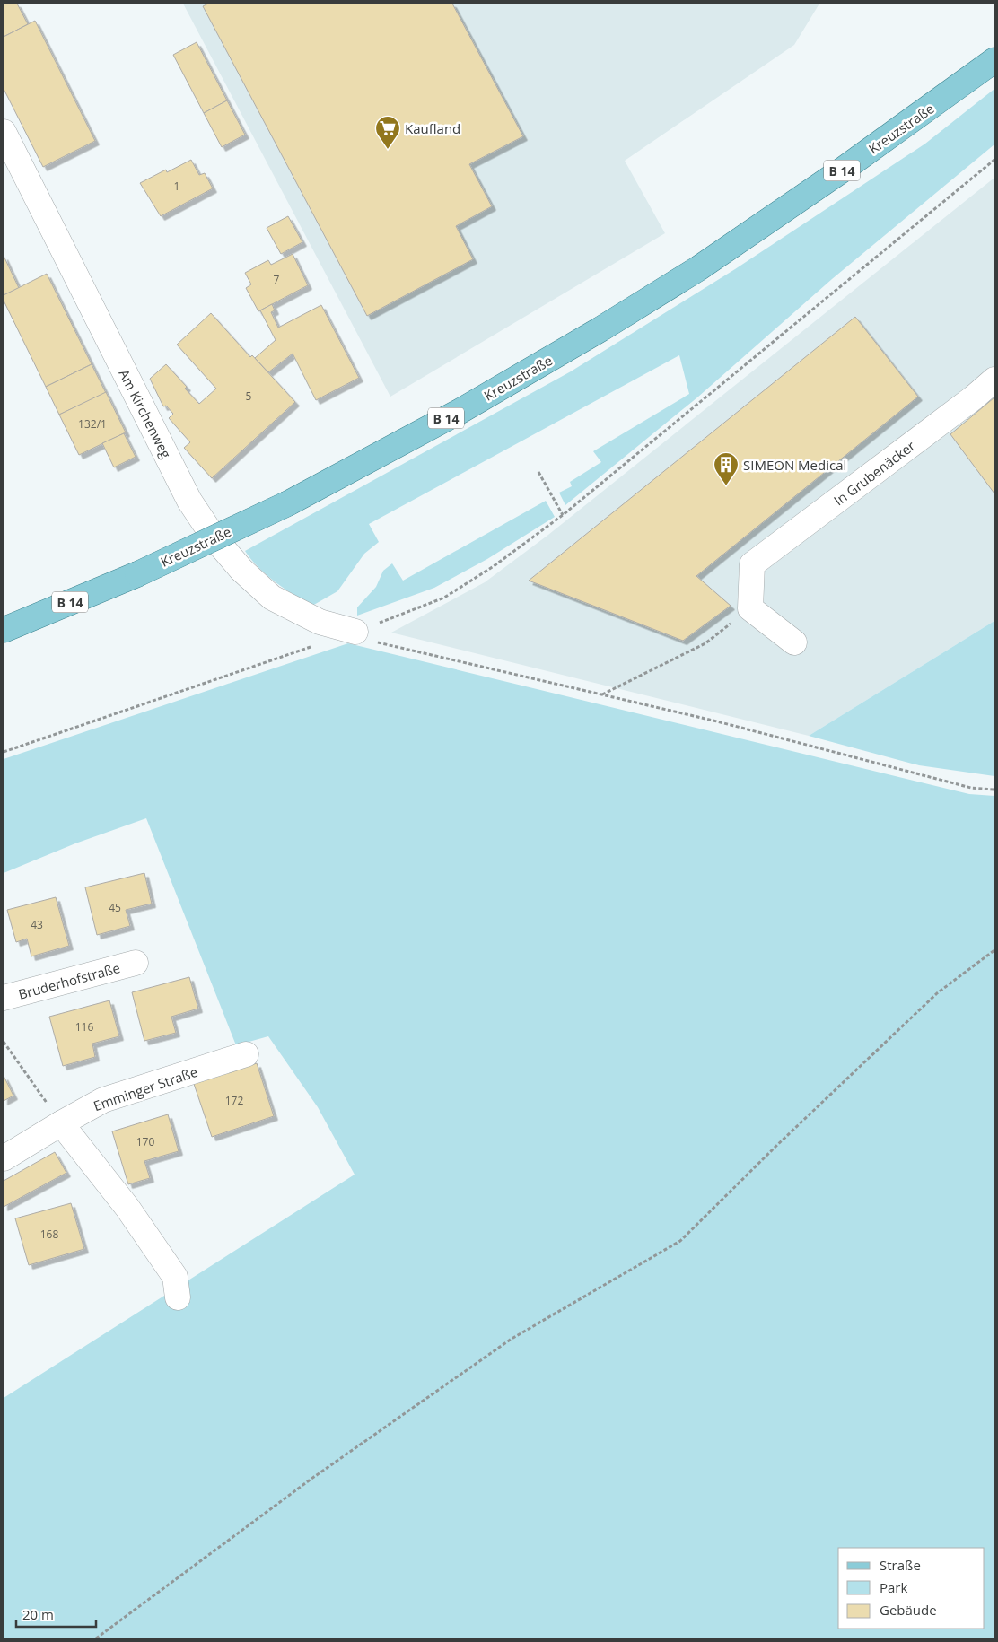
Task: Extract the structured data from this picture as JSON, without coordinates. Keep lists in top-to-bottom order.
{
  "streets": {
    "main road": ["Kreuzstraße", "B 14"],
    "street": [
      "Am Kirchenweg",
      "In Grubenäcker",
      "Bruderhofstraße",
      "Emminger Straße"
    ]
  },
  "places": {
    "supermarket": ["Kaufland"],
    "building": ["SIMEON Medical"]
  },
  "house_numbers": [
    "1",
    "7",
    "5",
    "132/1",
    "45",
    "43",
    "116",
    "172",
    "170",
    "168"
  ],
  "legend": ["Straße", "Park", "Gebäude"],
  "scale_bar": "20 m"
}
